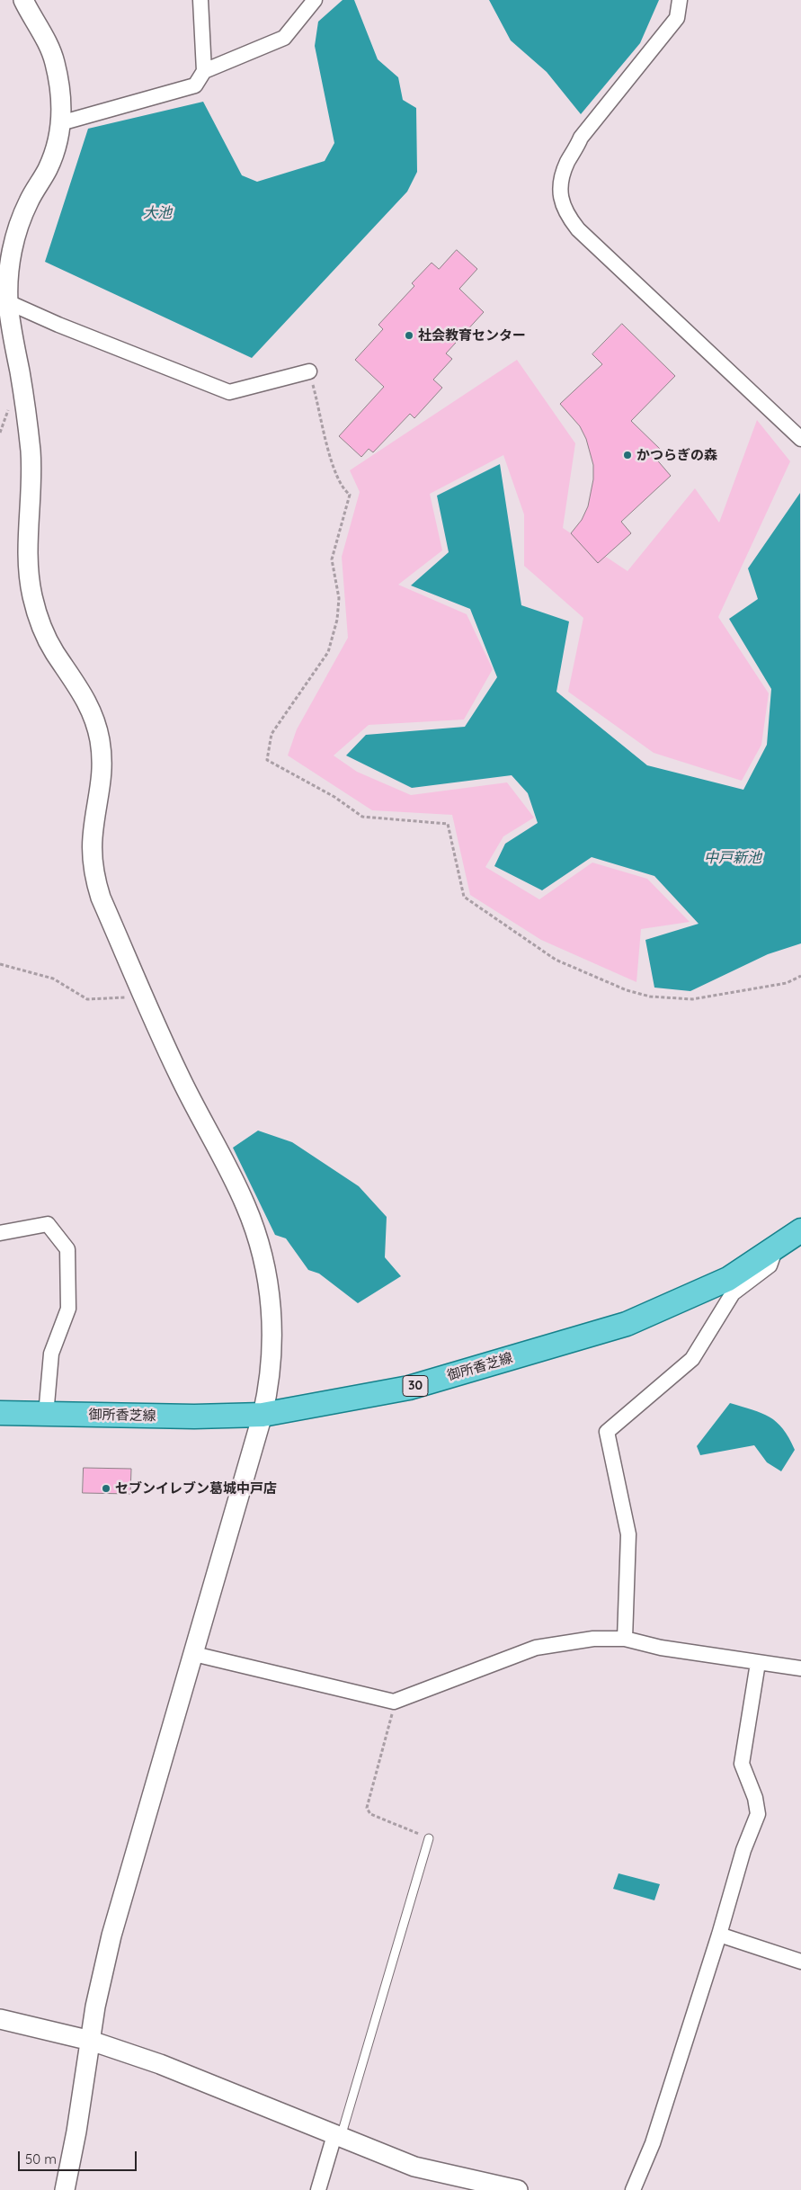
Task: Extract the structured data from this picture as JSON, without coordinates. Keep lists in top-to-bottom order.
{
  "streets": {
    "main road": ["御所香芝線", "30"]
  },
  "water": ["大池", "中戸新池"],
  "places": ["社会教育センター", "かつらぎの森", "セブンイレブン葛城中戸店"],
  "scale_bar": "50 m"
}
